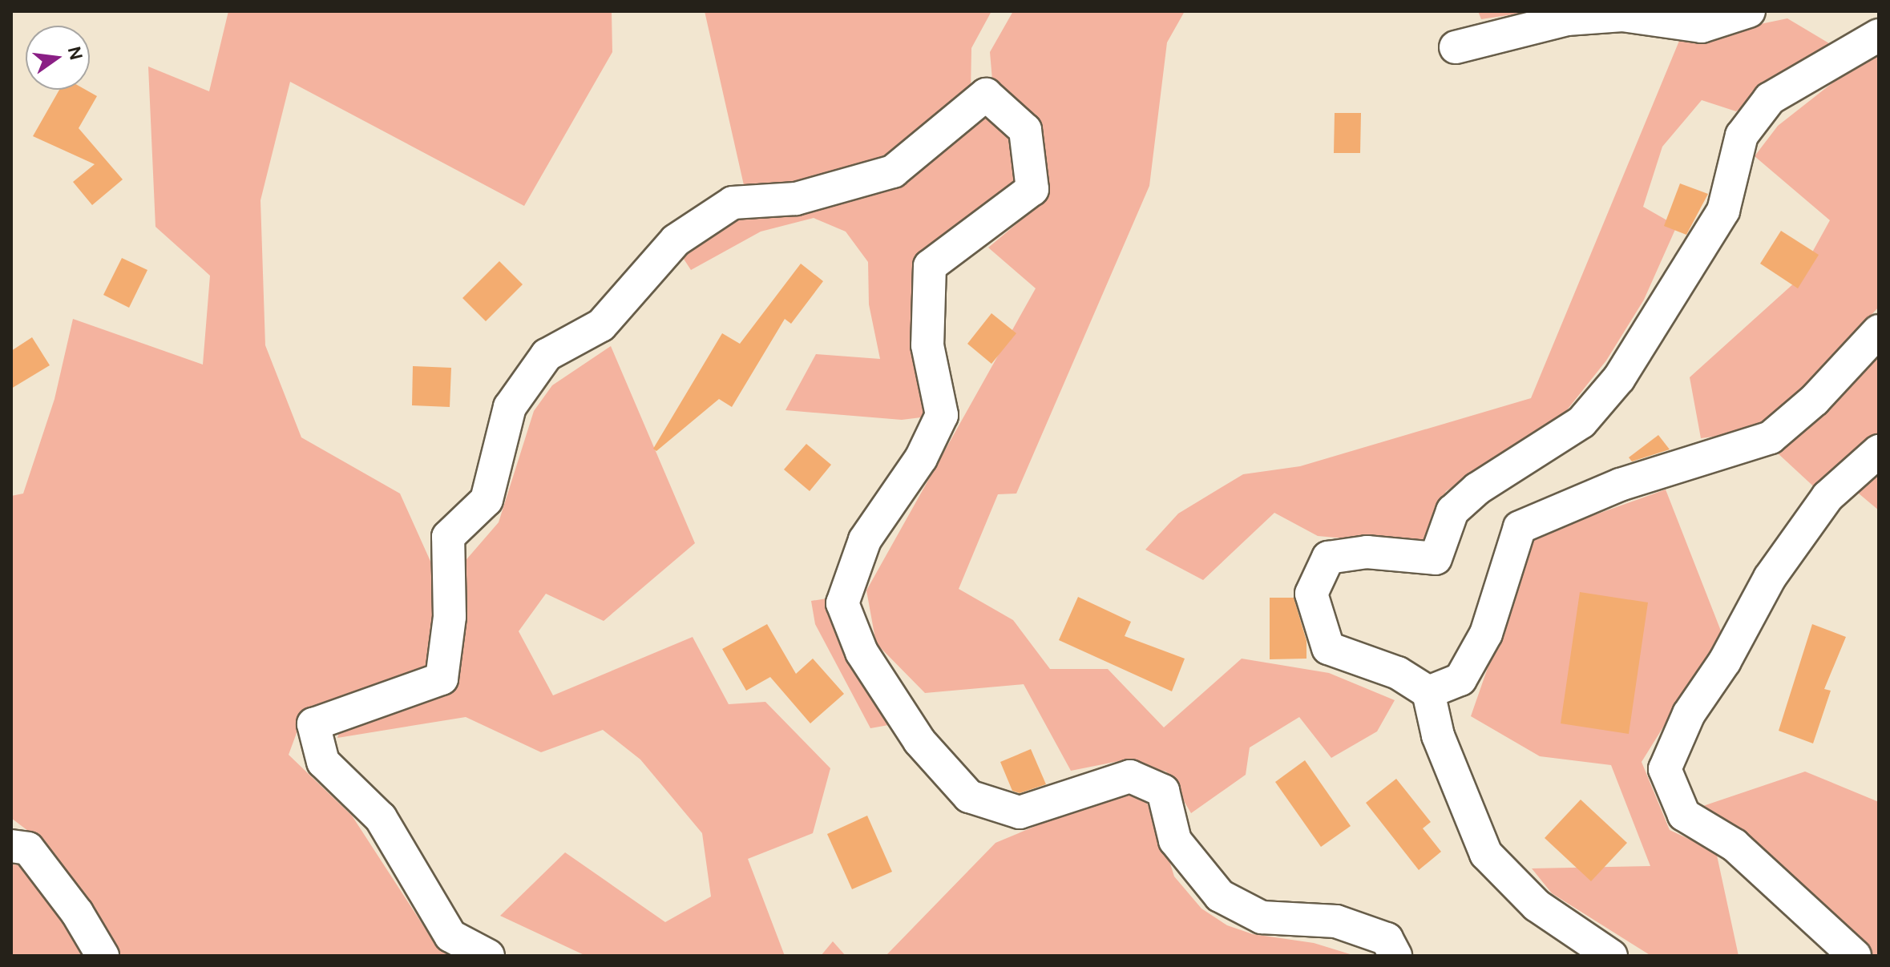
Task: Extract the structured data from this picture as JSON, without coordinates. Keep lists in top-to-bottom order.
{
  "north": "right"
}
